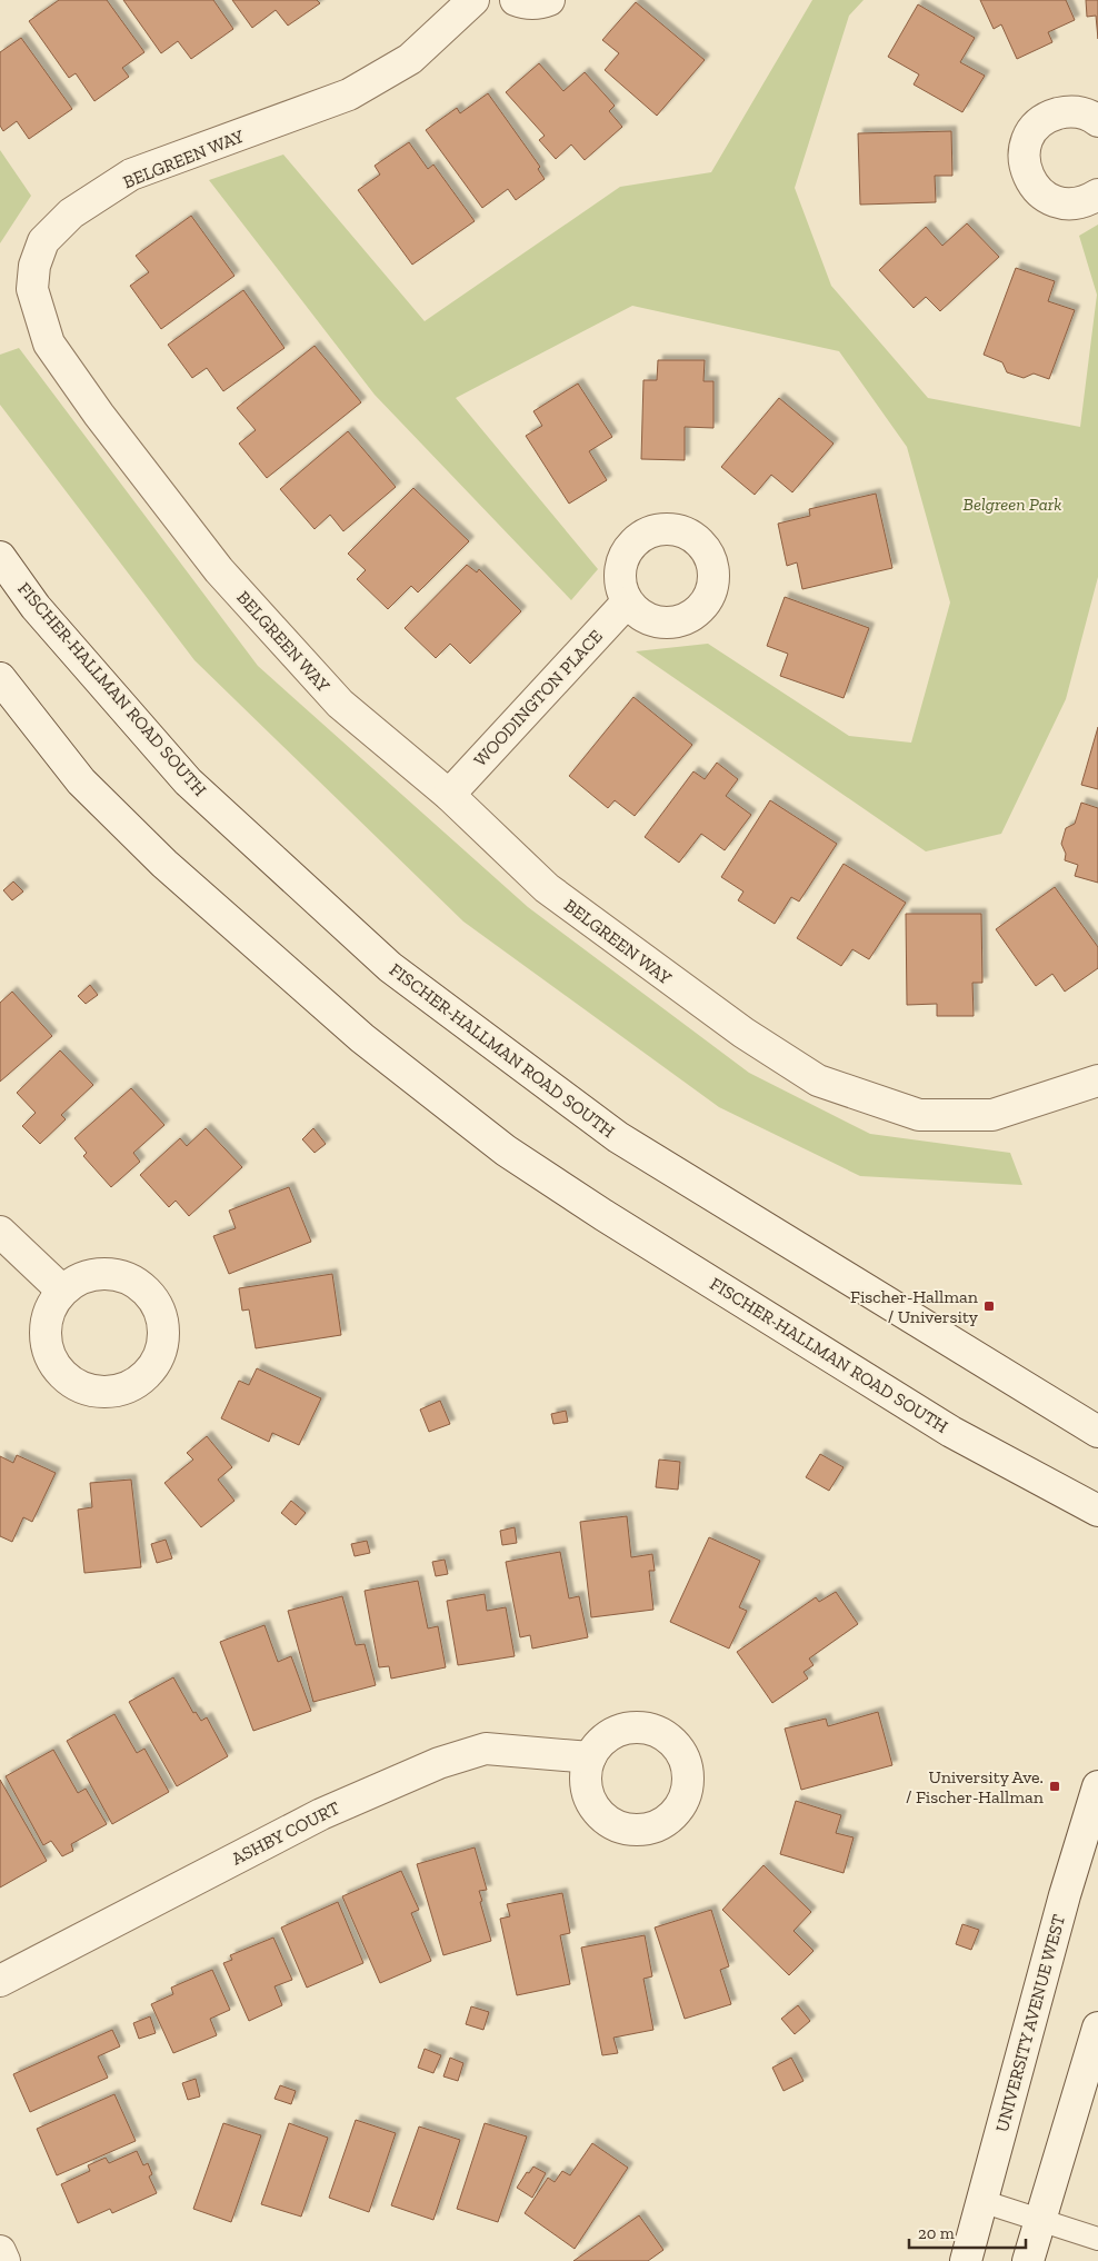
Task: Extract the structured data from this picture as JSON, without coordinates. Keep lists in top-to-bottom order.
{
  "streets": {
    "main road": [
      "BELGREEN WAY",
      "FISCHER-HALLMAN ROAD SOUTH",
      "WOODINGTON PLACE",
      "ASHBY COURT",
      "UNIVERSITY AVENUE WEST"
    ]
  },
  "crossings": [
    ["BELGREEN WAY", "WOODINGTON PLACE"]
  ],
  "parks": ["Belgreen Park"],
  "places": {
    "transit": ["Fischer-Hallman / University", "University Ave. / Fischer-Hallman"]
  },
  "scale_bar": "20 m"
}
